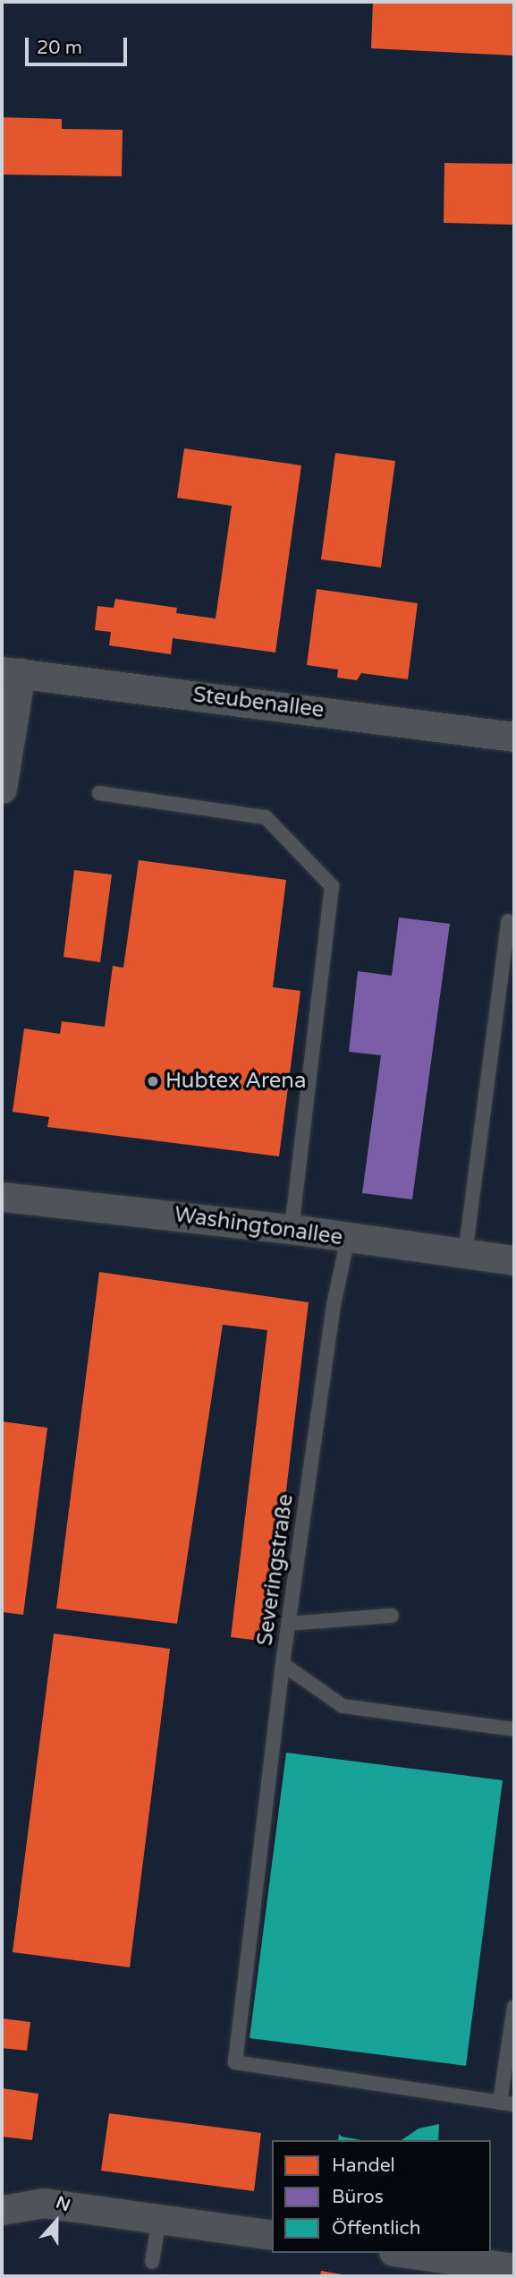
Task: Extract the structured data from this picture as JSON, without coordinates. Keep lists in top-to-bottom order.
{
  "streets": {
    "street": ["Steubenallee", "Washingtonallee"],
    "lane": ["Severingstraße"]
  },
  "crossings": [
    ["Washingtonallee", "Severingstraße"]
  ],
  "places": ["Hubtex Arena"],
  "legend": ["Handel", "Büros", "Öffentlich"],
  "scale_bar": "20 m",
  "north": "top"
}
